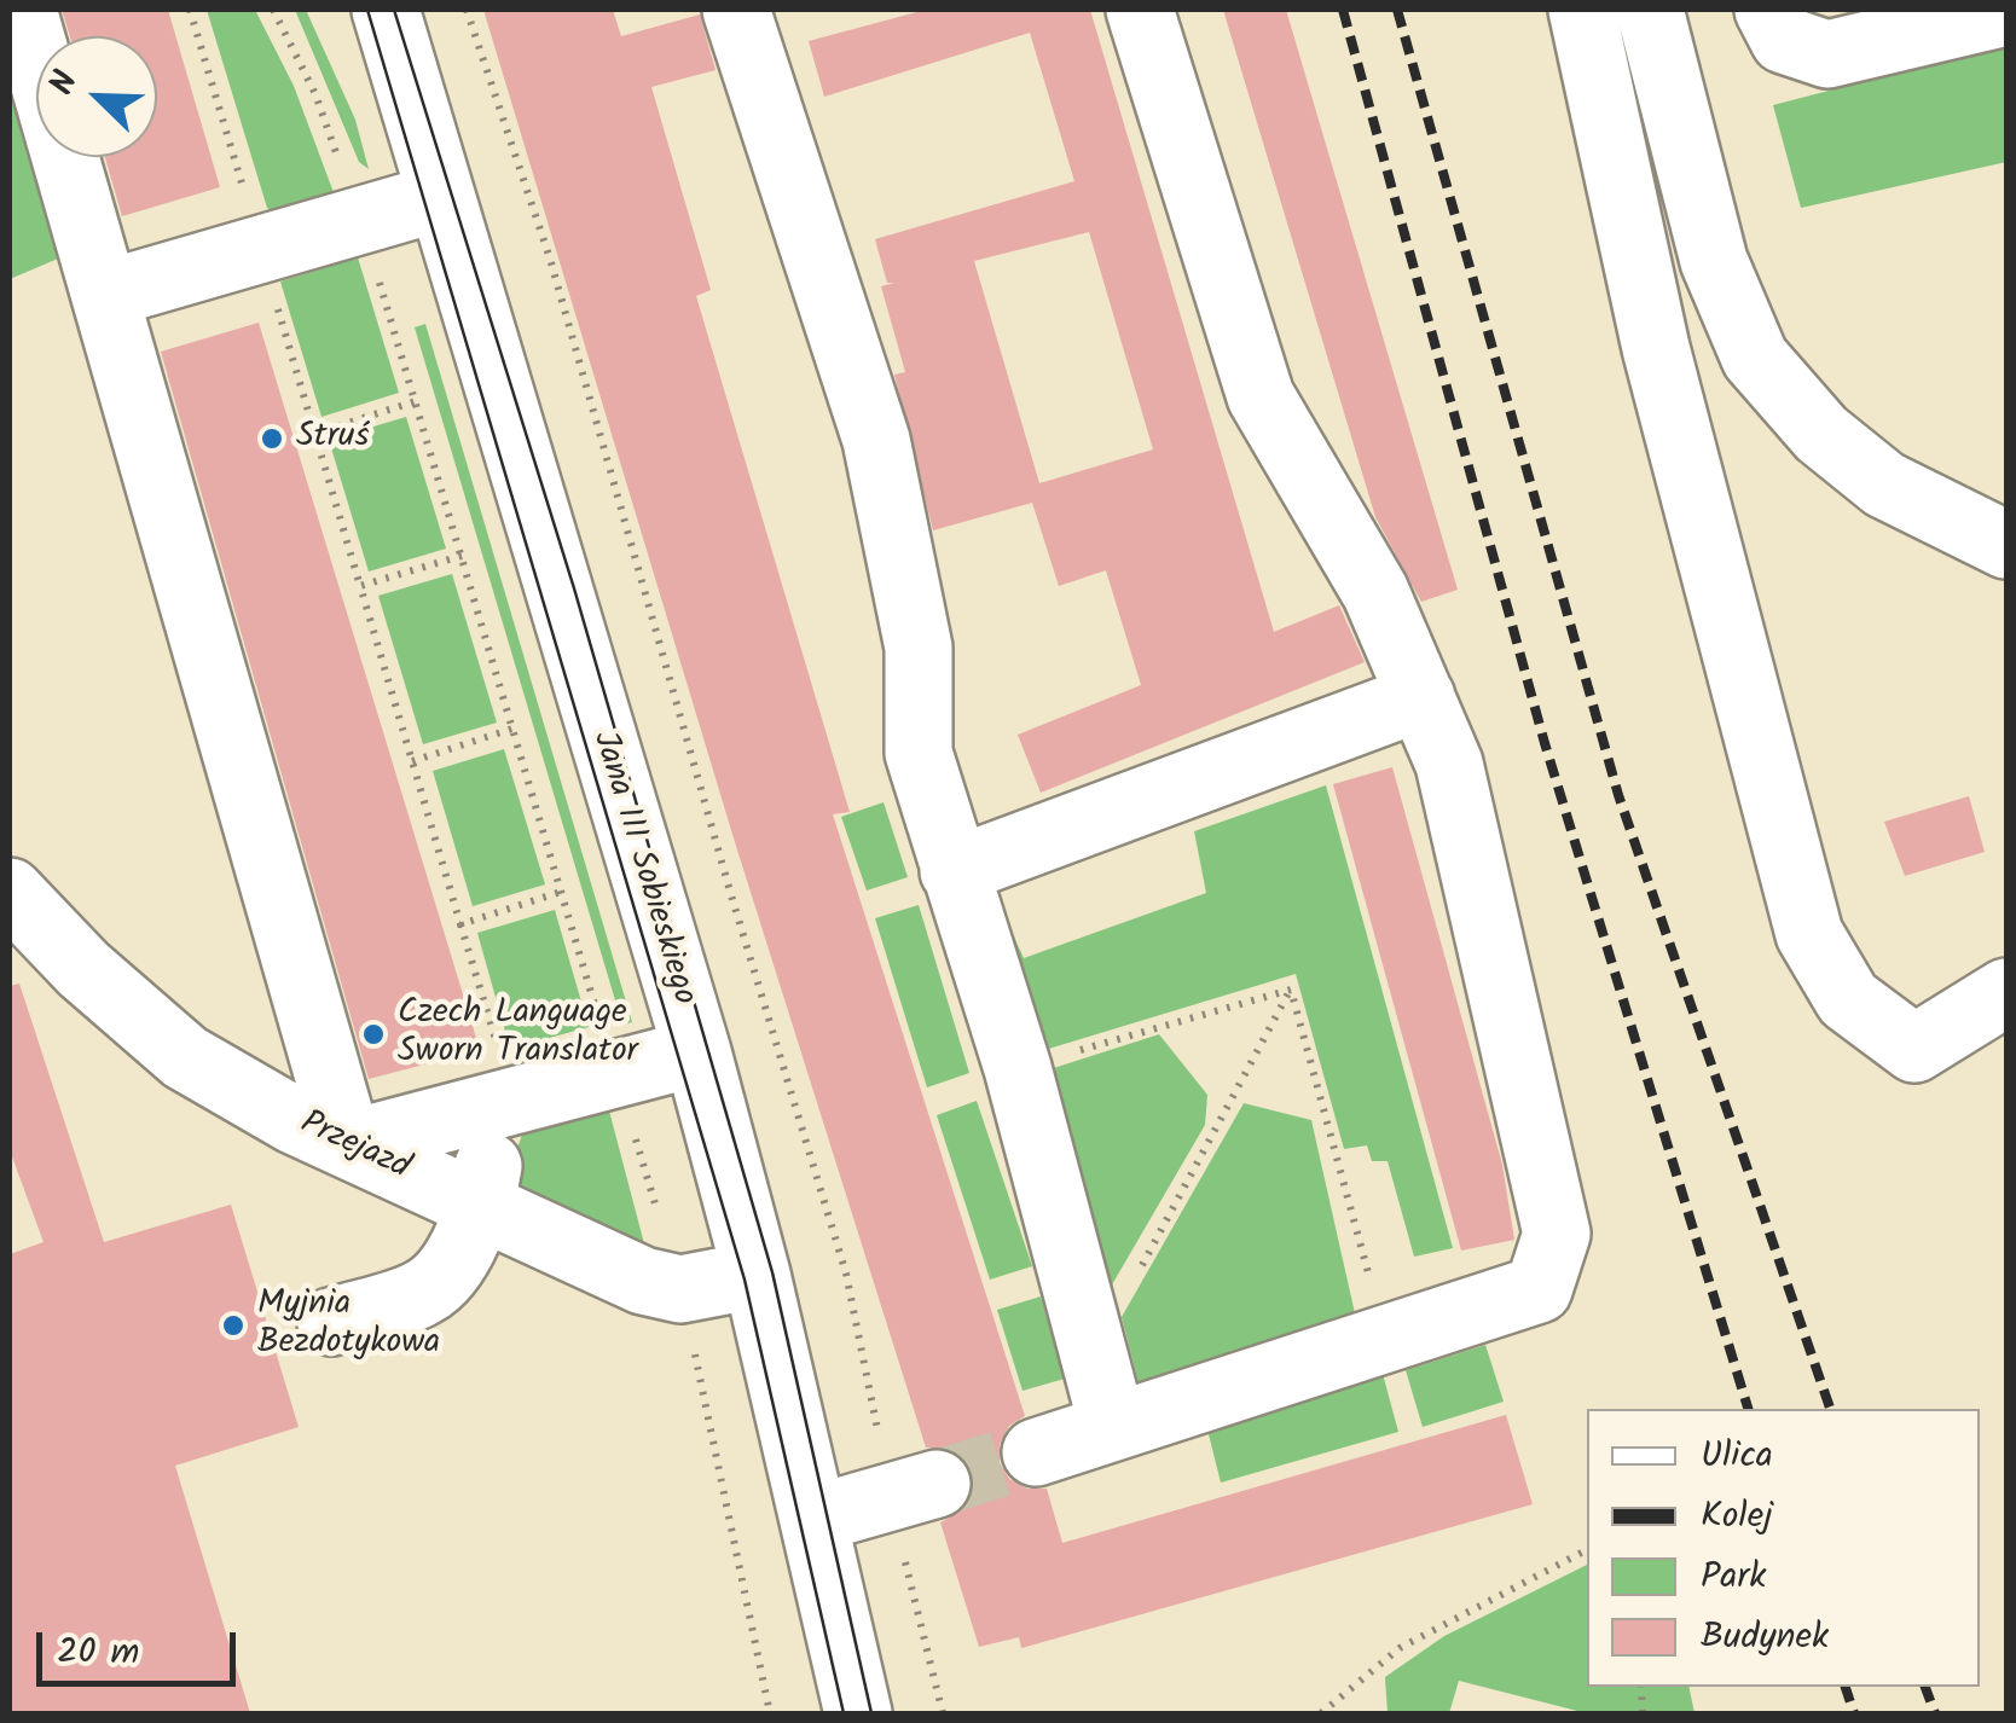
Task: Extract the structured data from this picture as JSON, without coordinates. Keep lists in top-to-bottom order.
{
  "streets": {
    "street": ["Jana III Sobieskiego", "Przejazd"]
  },
  "crossings": [
    ["Jana III Sobieskiego", "Przejazd"]
  ],
  "places": ["Struś", "Czech Language Sworn Translator", "Myjnia Bezdotykowa"],
  "legend": [
    "Ulica",
    "Kolej",
    "Park",
    "Budynek"
  ],
  "scale_bar": "20 m",
  "north": "top left"
}
